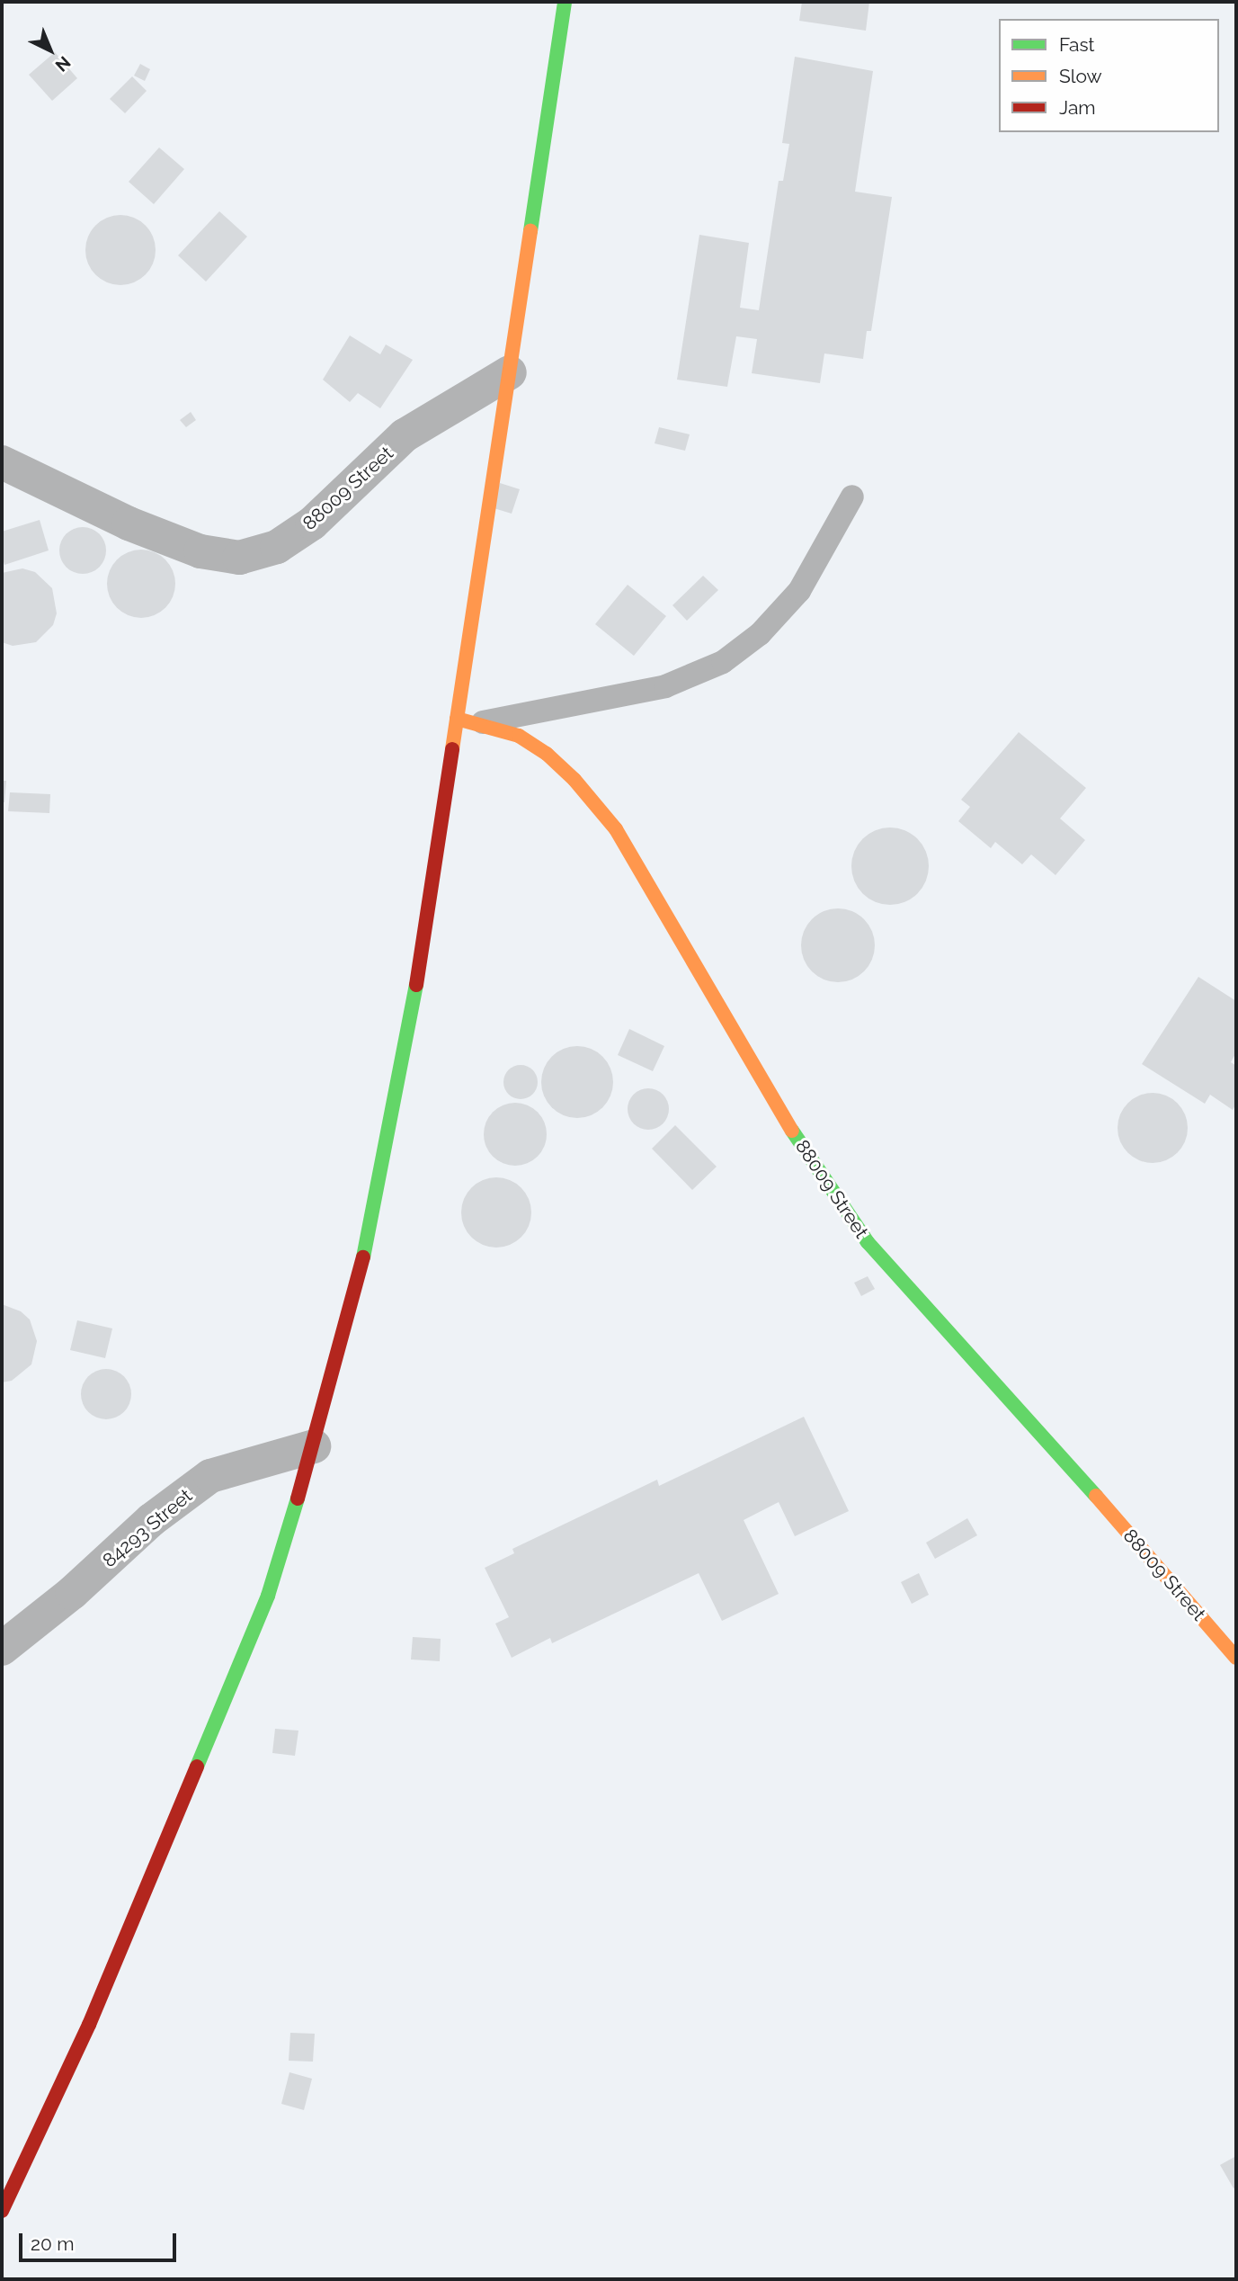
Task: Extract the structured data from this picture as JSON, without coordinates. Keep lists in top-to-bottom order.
{
  "streets": {
    "street": ["88009 Street", "84293 Street"]
  },
  "legend": ["Fast", "Slow", "Jam"],
  "scale_bar": "20 m",
  "north": "bottom right"
}
